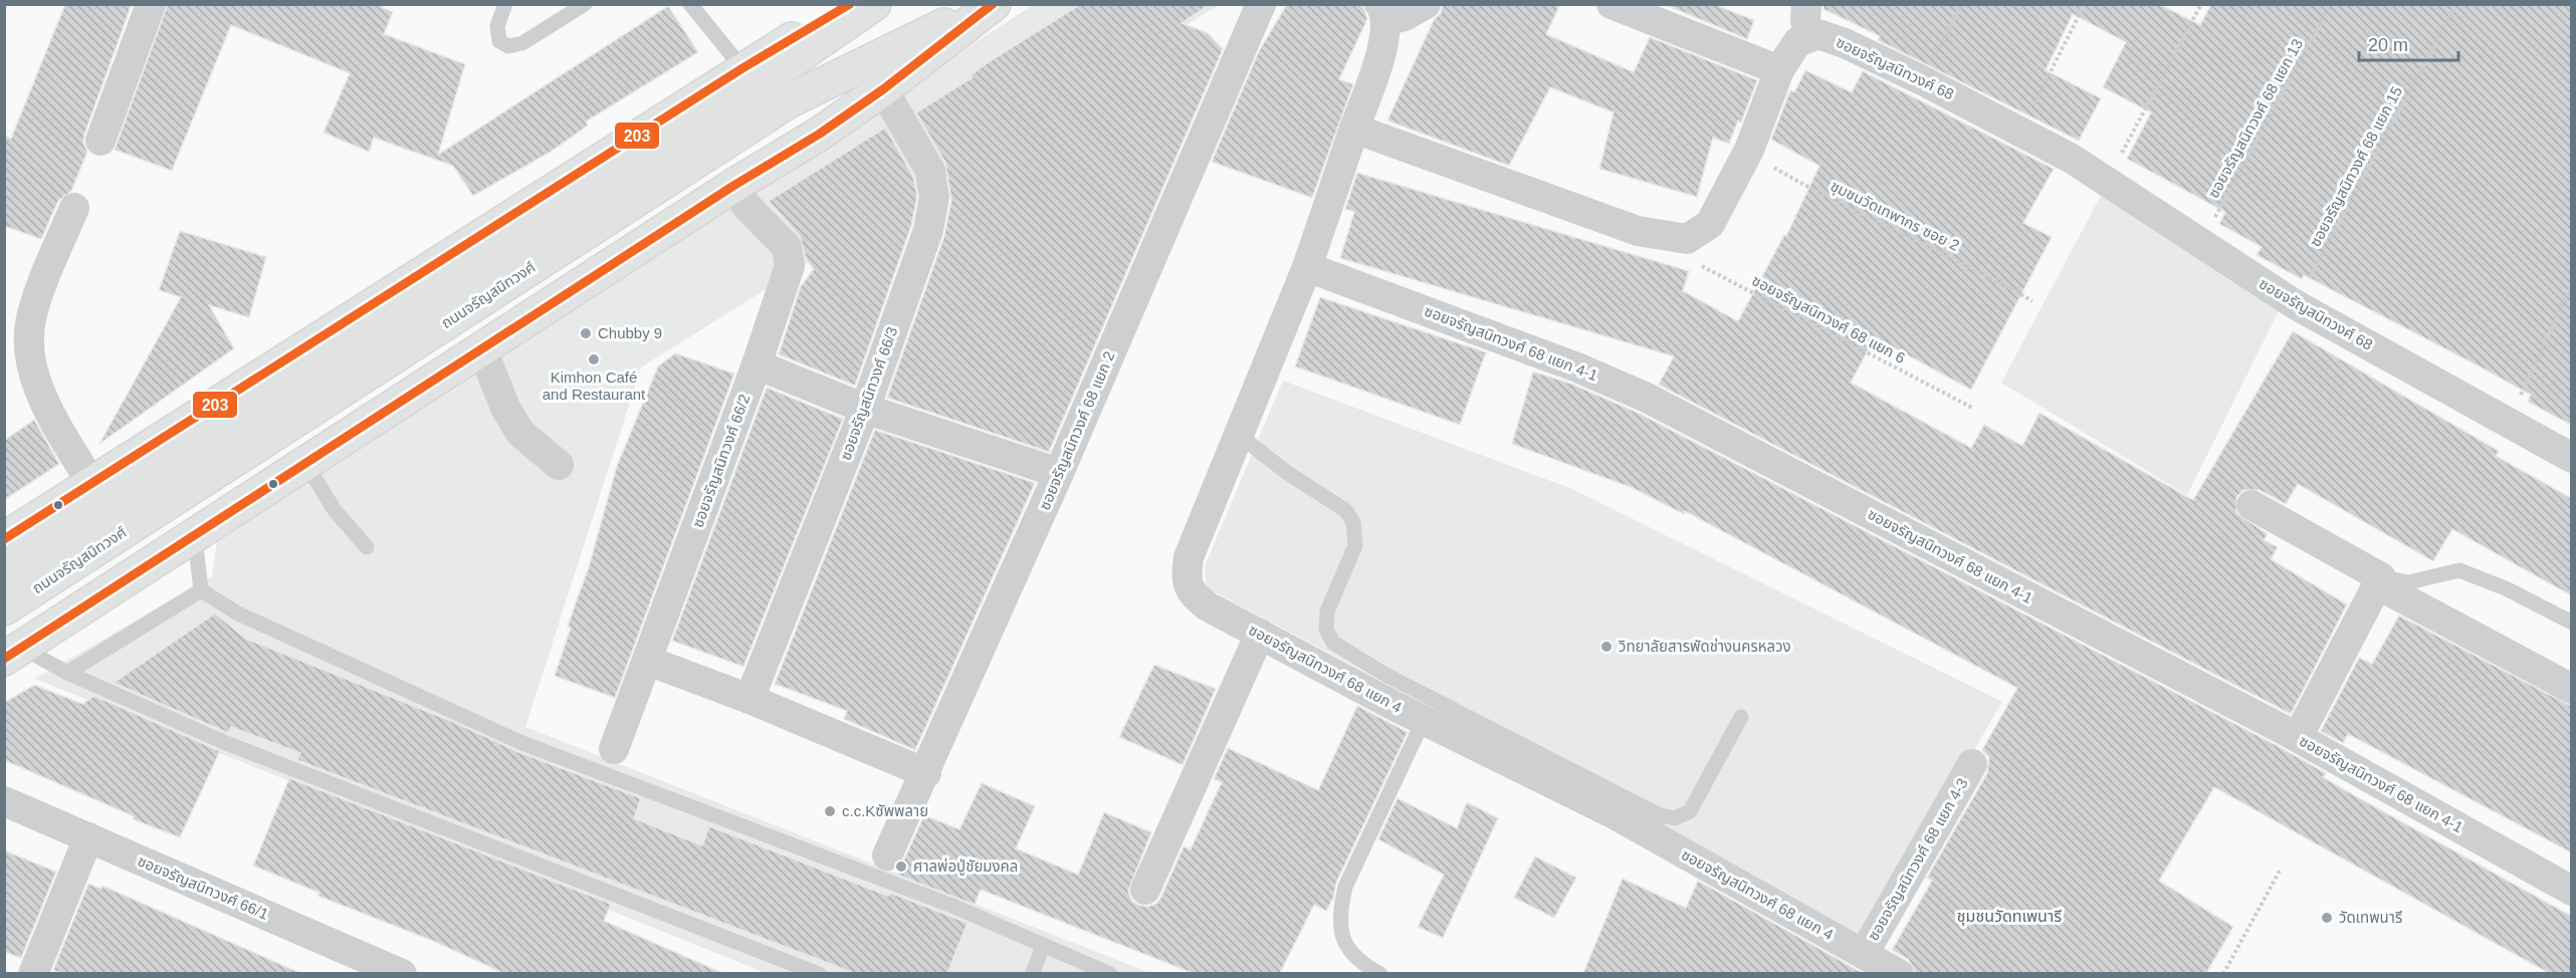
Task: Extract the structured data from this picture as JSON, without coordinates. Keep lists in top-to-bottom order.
{
  "streets": {
    "main road": ["ถนนจรัญสนิทวงศ์"],
    "street": [
      "ซอยจรัญสนิทวงศ์ 68",
      "ซอยจรัญสนิทวงศ์ 68 แยก 4-1",
      "ซอยจรัญสนิทวงศ์ 66/3",
      "ซอยจรัญสนิทวงศ์ 68 แยก 2",
      "ซอยจรัญสนิทวงศ์ 66/2",
      "ซอยจรัญสนิทวงศ์ 68 แยก 4",
      "ซอยจรัญสนิทวงศ์ 68 แยก 4-3",
      "ซอยจรัญสนิทวงศ์ 66/1"
    ],
    "path": [
      "ซอยจรัญสนิทวงศ์ 68 แยก 13",
      "ซอยจรัญสนิทวงศ์ 68 แยก 15",
      "ชุมชนวัดเทพากร ซอย 2",
      "ซอยจรัญสนิทวงศ์ 68 แยก 6"
    ]
  },
  "crossings": [
    ["ซอยจรัญสนิทวงศ์ 68", "ซอยจรัญสนิทวงศ์ 68 แยก 13"],
    ["ซอยจรัญสนิทวงศ์ 68", "ซอยจรัญสนิทวงศ์ 68 แยก 15"],
    ["ซอยจรัญสนิทวงศ์ 68 แยก 4-1", "ซอยจรัญสนิทวงศ์ 68 แยก 4"],
    ["ซอยจรัญสนิทวงศ์ 68 แยก 4", "ซอยจรัญสนิทวงศ์ 68 แยก 4-3"]
  ],
  "districts": ["ชุมชนวัดทเพนารี"],
  "places": [
    "Chubby 9",
    "Kimhon Café and Restaurant",
    "วิทยาลัยสารพัดช่างนครหลวง",
    "c.c.Kซัพพลาย",
    "ศาลพ่อปู่ชัยมงคล",
    "วัดเทพนารี"
  ],
  "lines": ["transit line 203"],
  "scale_bar": "20 m"
}
